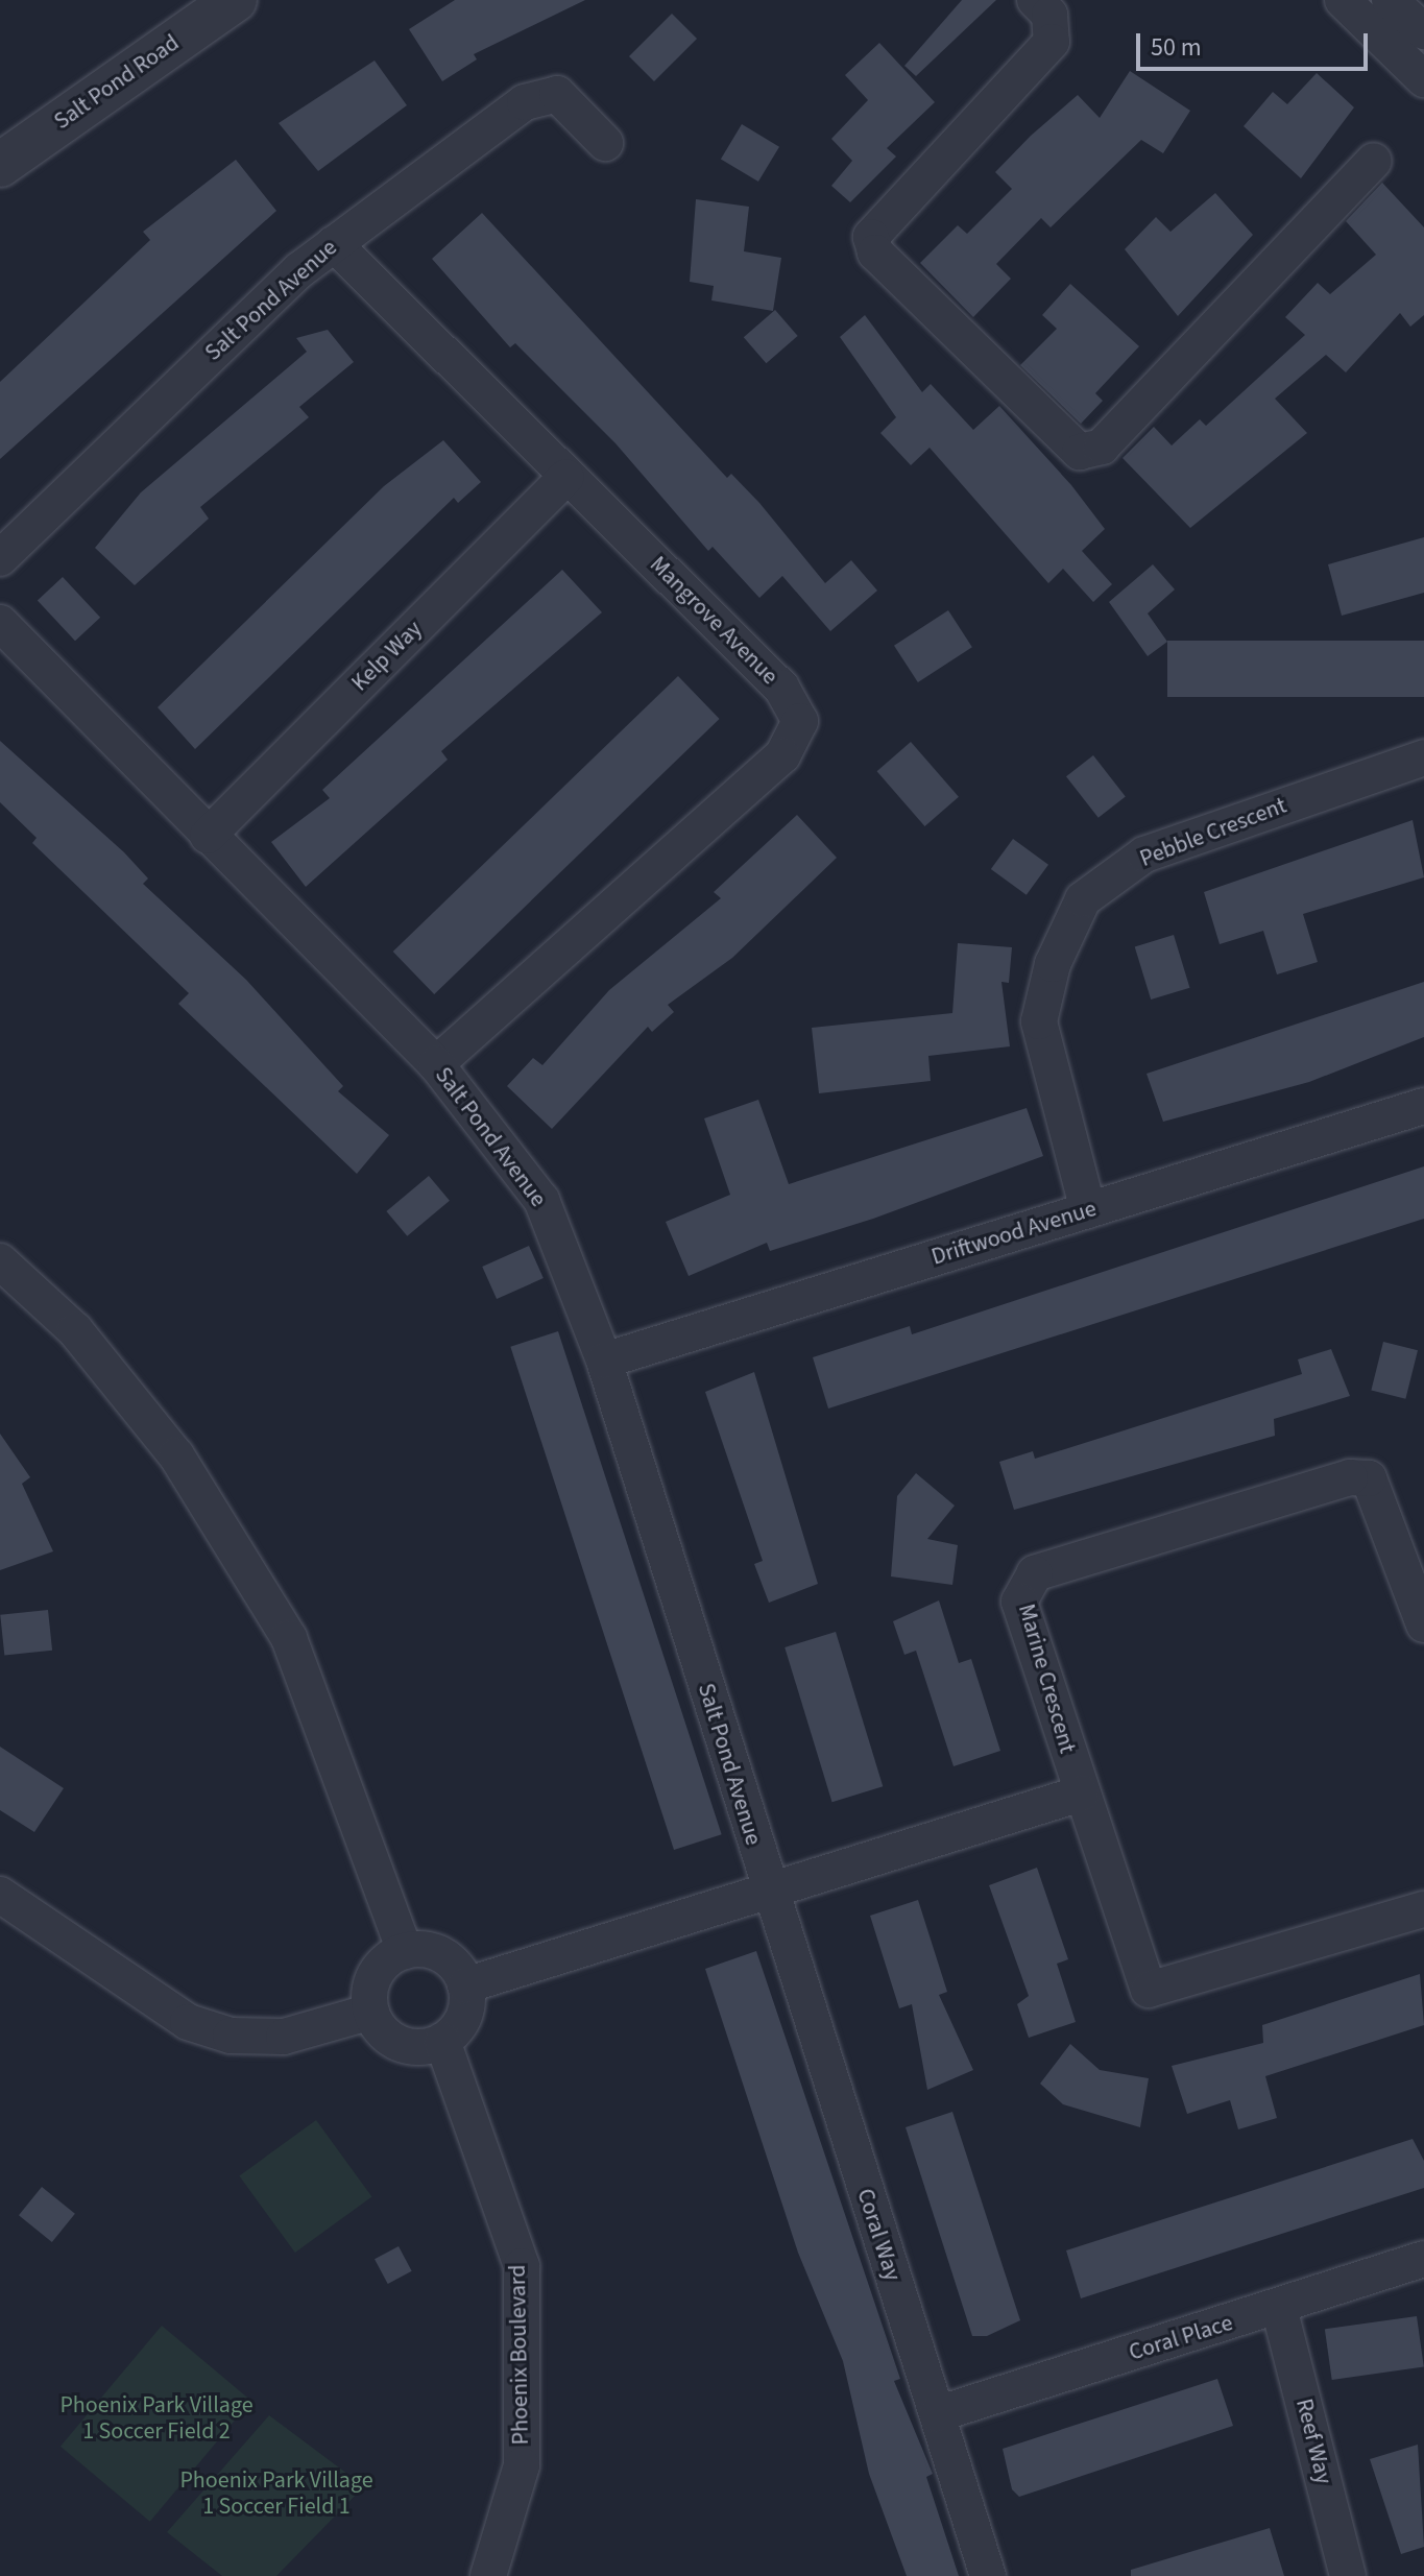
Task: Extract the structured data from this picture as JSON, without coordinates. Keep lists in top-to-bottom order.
{
  "streets": {
    "street": [
      "Salt Pond Road",
      "Salt Pond Avenue",
      "Mangrove Avenue",
      "Kelp Way",
      "Pebble Crescent",
      "Driftwood Avenue",
      "Marine Crescent",
      "Coral Way",
      "Coral Place",
      "Phoenix Boulevard",
      "Reef Way"
    ]
  },
  "crossings": [
    ["Salt Pond Avenue", "Mangrove Avenue"],
    ["Salt Pond Avenue", "Kelp Way"],
    ["Salt Pond Avenue", "Driftwood Avenue"],
    ["Salt Pond Avenue", "Coral Way"],
    ["Mangrove Avenue", "Kelp Way"],
    ["Pebble Crescent", "Driftwood Avenue"],
    ["Coral Way", "Coral Place"],
    ["Coral Place", "Reef Way"]
  ],
  "parks": ["Phoenix Park Village 1 Soccer Field 2", "Phoenix Park Village 1 Soccer Field 1"],
  "scale_bar": "50 m"
}
